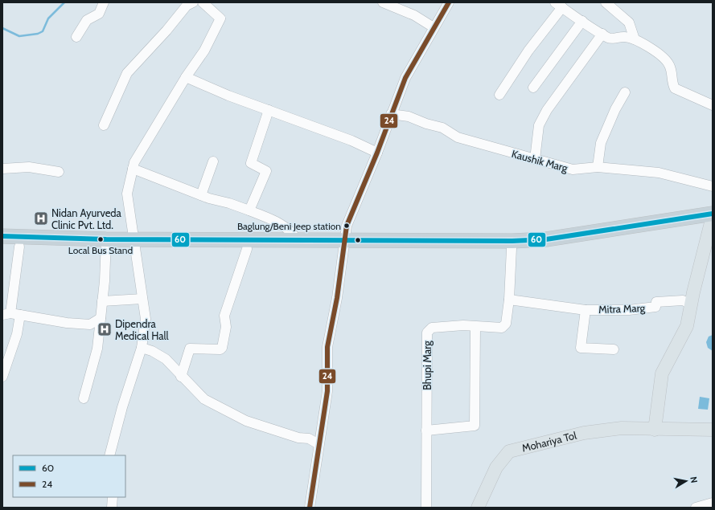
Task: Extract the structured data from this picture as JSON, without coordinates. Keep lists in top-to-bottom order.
{
  "streets": {
    "main road": ["Mohariya Tol"],
    "street": ["Kaushik Marg", "Mitra Marg", "Bhupi Marg"]
  },
  "places": {
    "hospital": ["Nidan Ayurveda Clinic Pvt. Ltd.", "Dipendra Medical Hall"],
    "other": ["Baglung/Beni Jeep station", "Local Bus Stand"]
  },
  "lines": ["transit line 24", "transit line 60"],
  "legend": ["60", "24"],
  "north": "right"
}
